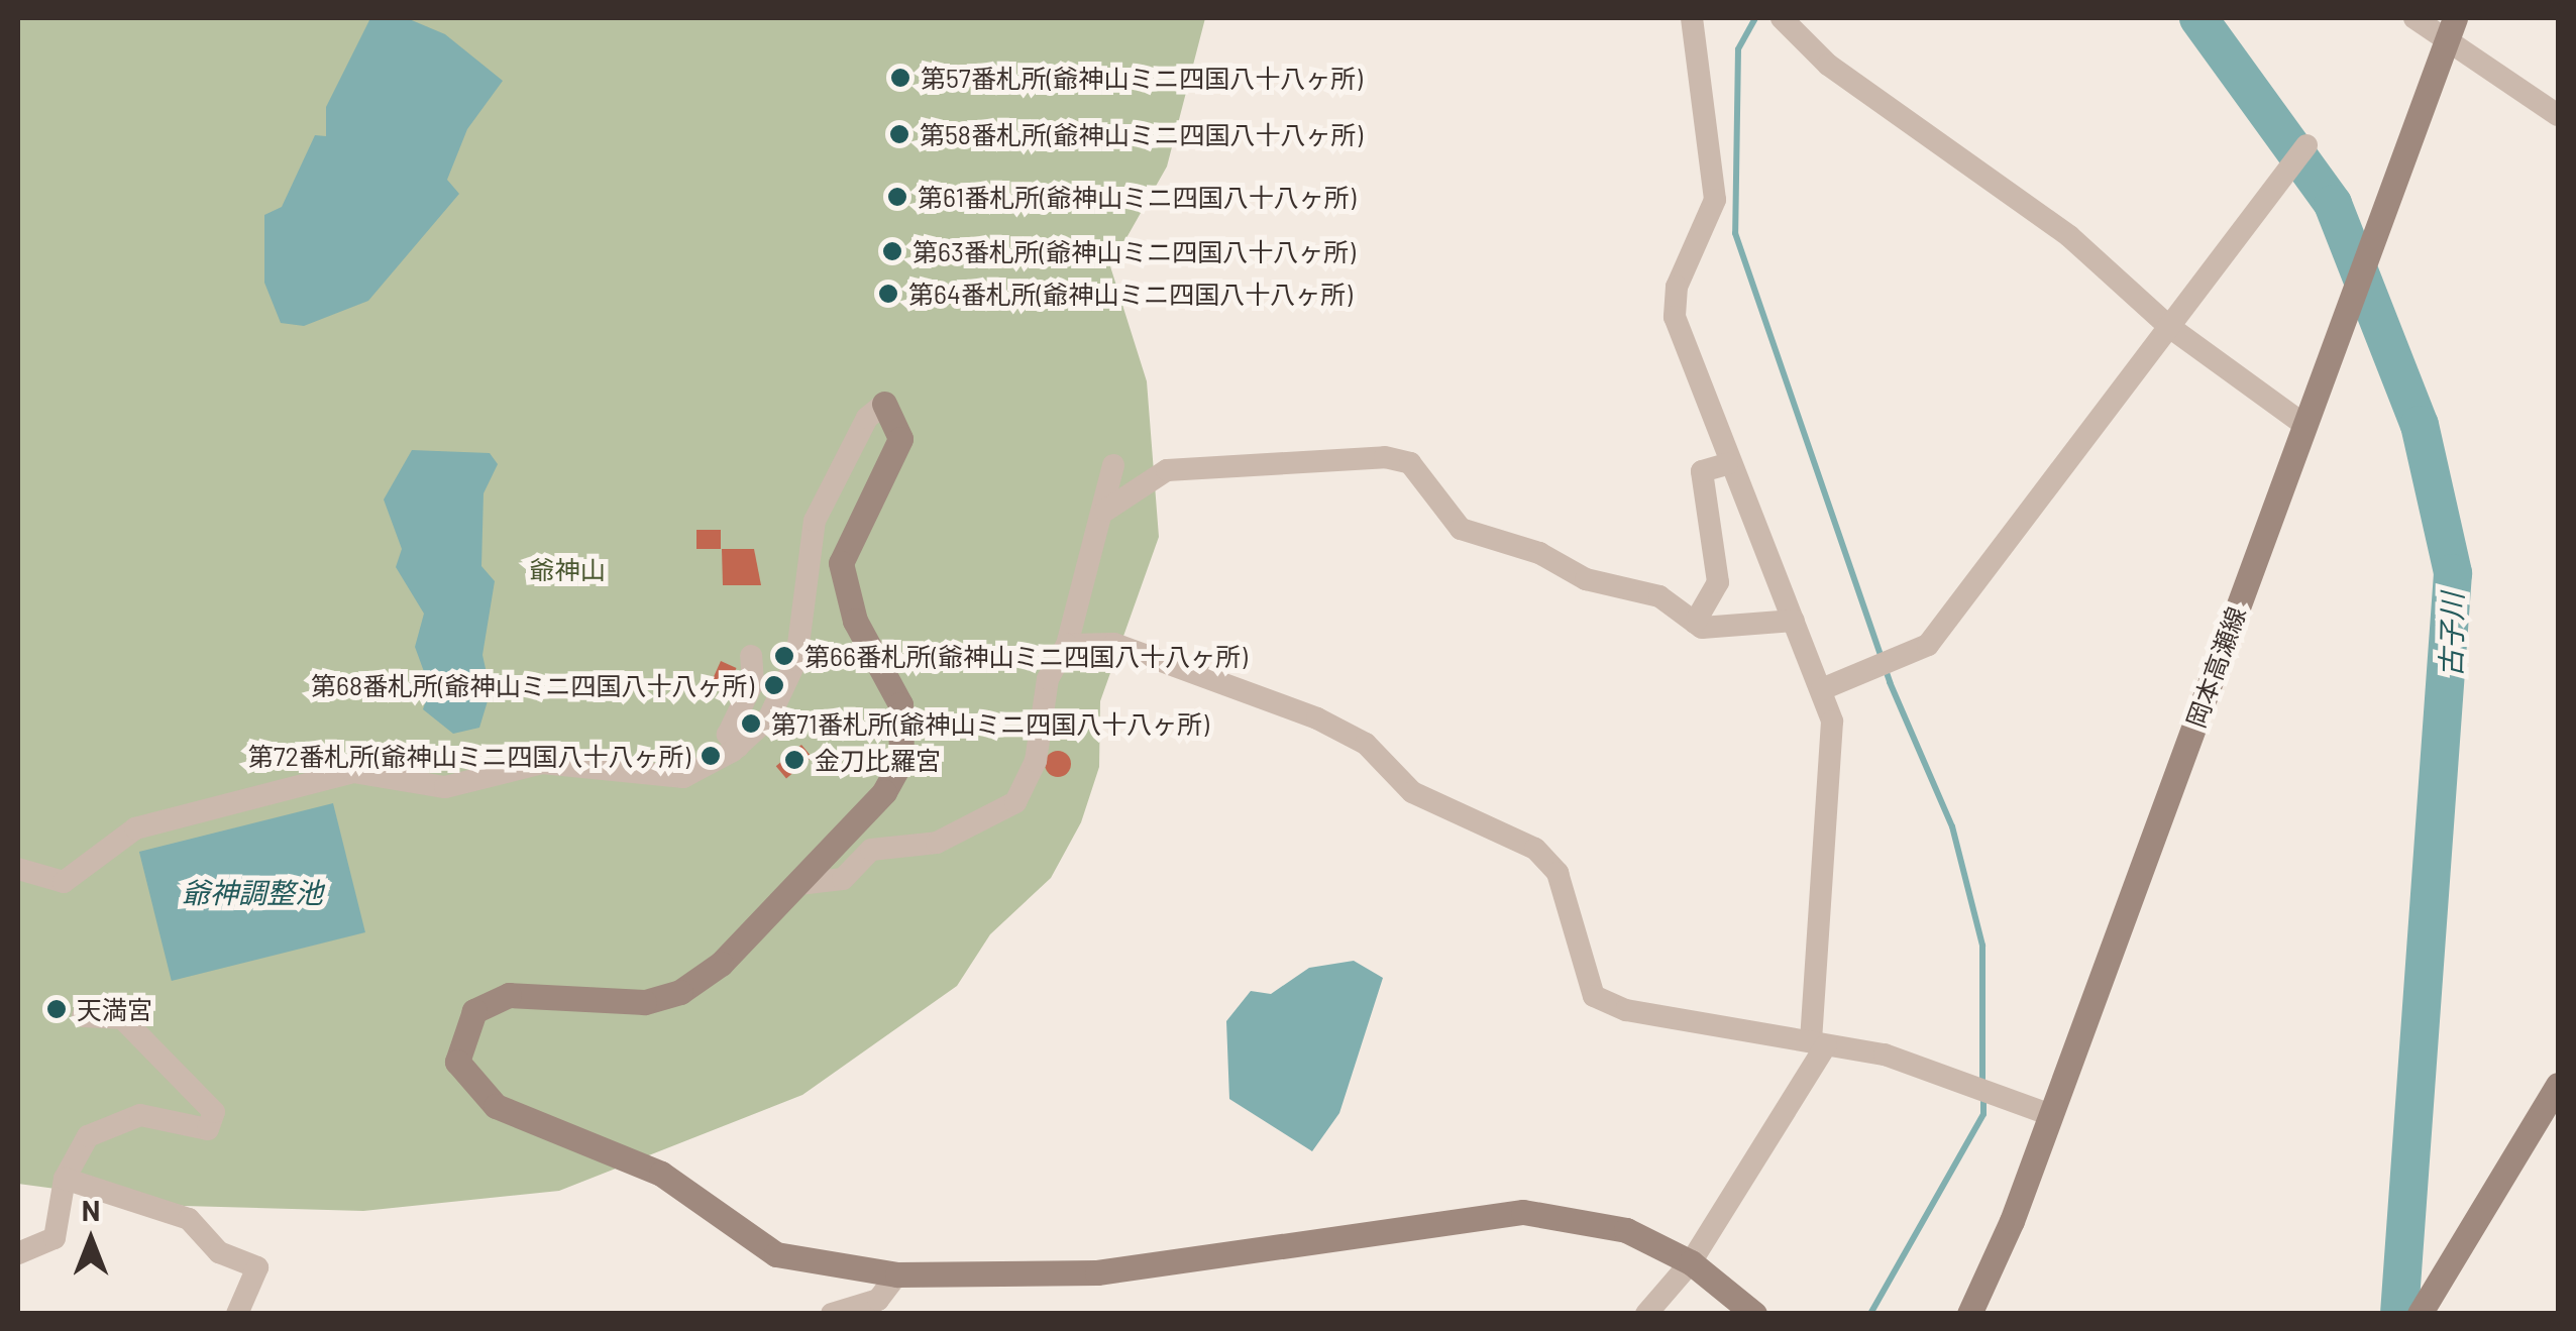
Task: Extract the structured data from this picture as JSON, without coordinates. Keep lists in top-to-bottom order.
{
  "streets": {
    "street": ["岡本高瀬線"]
  },
  "water": ["古子川", "爺神調整池"],
  "parks": ["爺神山"],
  "places": [
    "第57番札所(爺神山ミニ四国八十八ヶ所)",
    "第58番札所(爺神山ミニ四国八十八ヶ所)",
    "第61番札所(爺神山ミニ四国八十八ヶ所)",
    "第63番札所(爺神山ミニ四国八十八ヶ所)",
    "第64番札所(爺神山ミニ四国八十八ヶ所)",
    "第66番札所(爺神山ミニ四国八十八ヶ所)",
    "第68番札所(爺神山ミニ四国八十八ヶ所)",
    "第71番札所(爺神山ミニ四国八十八ヶ所)",
    "第72番札所(爺神山ミニ四国八十八ヶ所)",
    "金刀比羅宮",
    "天満宮"
  ],
  "north": "top"
}
